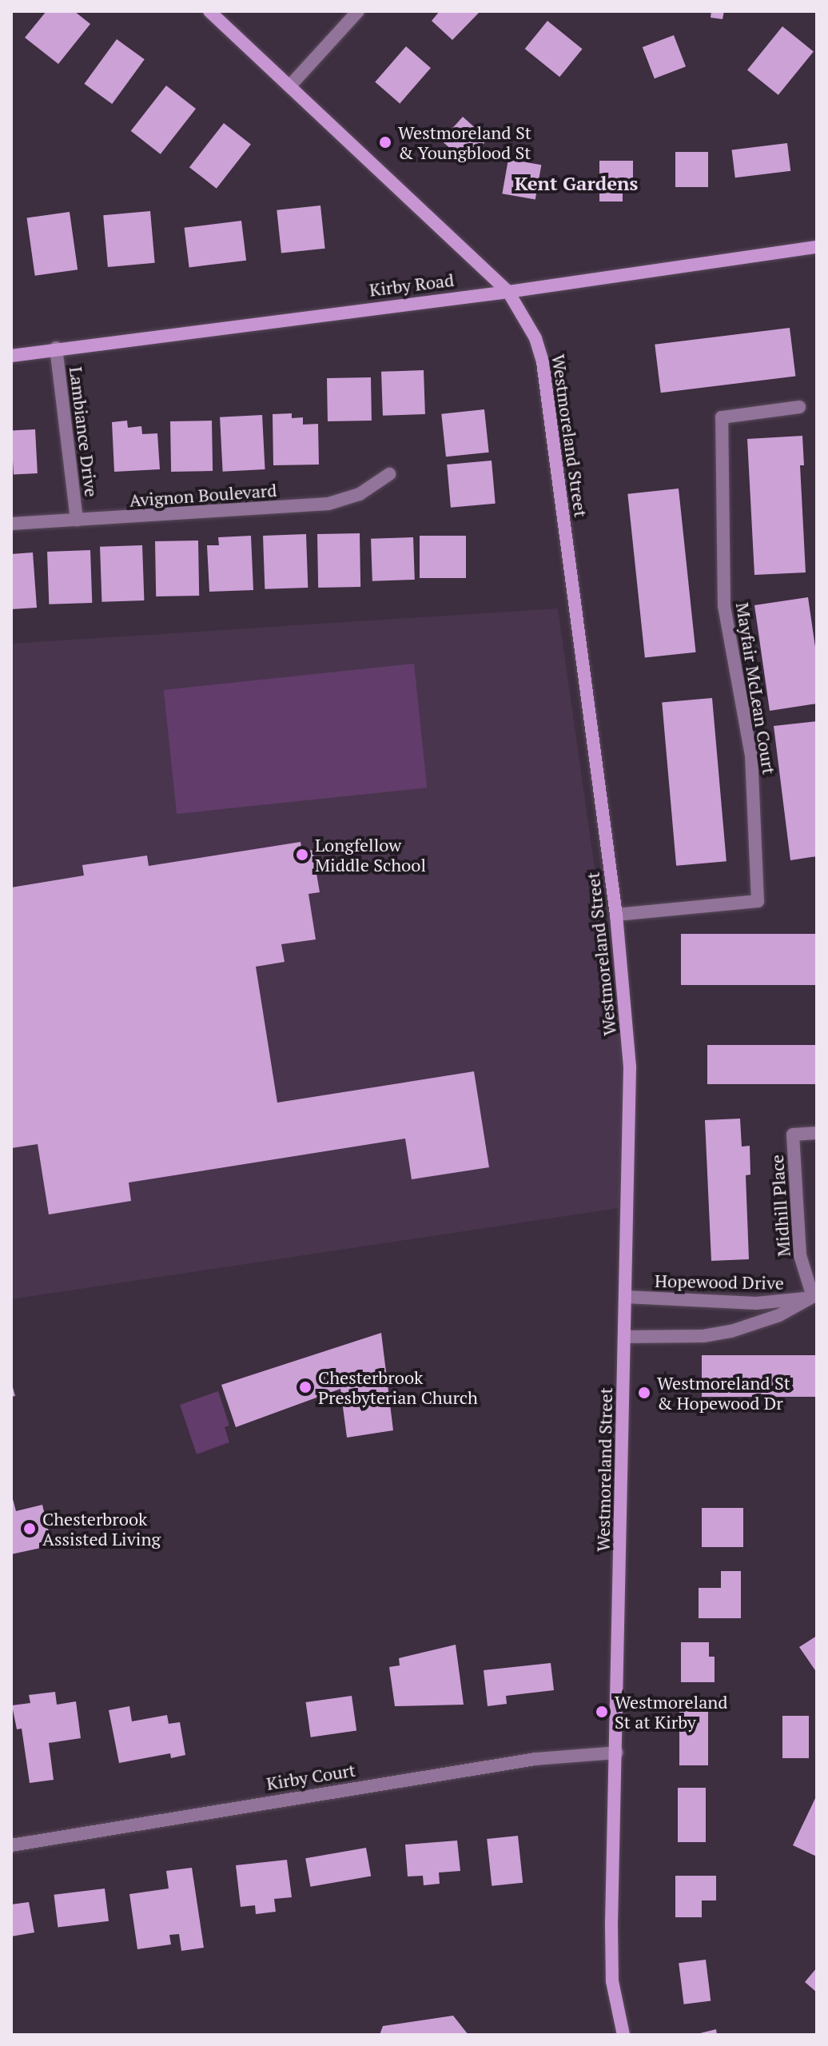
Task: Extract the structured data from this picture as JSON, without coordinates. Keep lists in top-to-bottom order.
{
  "streets": {
    "main road": ["Kirby Road", "Westmoreland Street"],
    "street": [
      "Lambiance Drive",
      "Avignon Boulevard",
      "Mayfair McLean Court",
      "Midhill Place",
      "Hopewood Drive",
      "Kirby Court"
    ]
  },
  "crossings": [
    ["Kirby Road", "Lambiance Drive"],
    ["Kirby Road", "Westmoreland Street"],
    ["Lambiance Drive", "Avignon Boulevard"],
    ["Westmoreland Street", "Mayfair McLean Court"],
    ["Westmoreland Street", "Hopewood Drive"],
    ["Westmoreland Street", "Kirby Court"],
    ["Midhill Place", "Hopewood Drive"]
  ],
  "districts": ["Kent Gardens"],
  "places": [
    "Westmoreland St & Youngblood St",
    "Longfellow Middle School",
    "Chesterbrook Presbyterian Church",
    "Westmoreland St & Hopewood Dr",
    "Chesterbrook Assisted Living",
    "Westmoreland St at Kirby"
  ]
}
